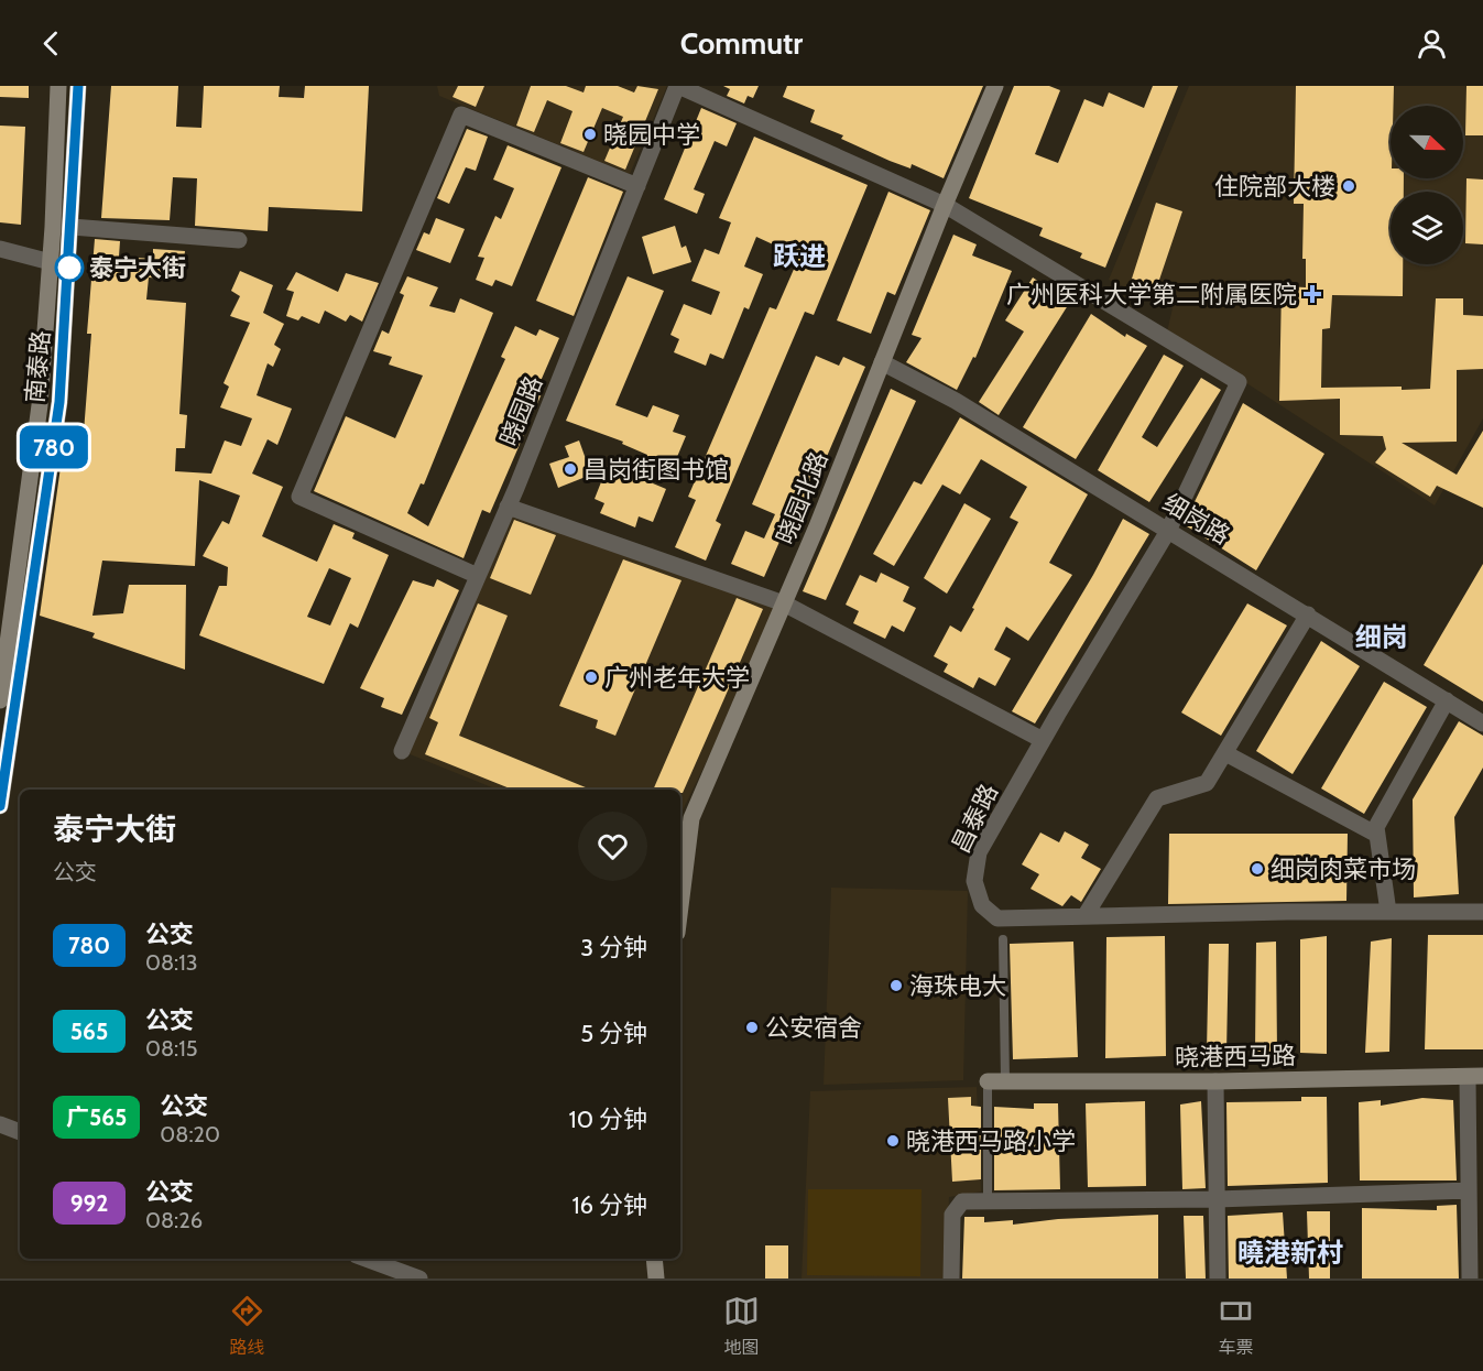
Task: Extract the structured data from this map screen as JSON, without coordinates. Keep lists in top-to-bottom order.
{
  "streets": {
    "street": [
      "南泰路",
      "晓园路",
      "晓园北路",
      "细岗路",
      "昌泰路",
      "晓港西马路"
    ]
  },
  "crossings": [
    ["晓园北路", "细岗路"],
    ["晓园北路", "昌泰路"],
    ["细岗路", "昌泰路"]
  ],
  "districts": ["跃进", "细岗", "曉港新村"],
  "places": {
    "other": [
      "晓园中学",
      "住院部大楼",
      "泰宁大街",
      "昌岗街图书馆",
      "广州老年大学",
      "细岗肉菜市场",
      "海珠电大",
      "公安宿舍",
      "晓港西马路小学"
    ],
    "health": ["广州医科大学第二附属医院"]
  },
  "lines": ["bus line 780"],
  "north": "right",
  "page": {
    "header": "Commutr",
    "on_map": "780",
    "heading": ["泰宁大街", "公交"],
    "list": [
      {
        "mark": "780",
        "name": "公交",
        "note": "08:13",
        "value": "3 分钟"
      },
      {
        "mark": "565",
        "name": "公交",
        "note": "08:15",
        "value": "5 分钟"
      },
      {
        "mark": "广565",
        "name": "公交",
        "note": "08:20",
        "value": "10 分钟"
      },
      {
        "mark": "992",
        "name": "公交",
        "note": "08:26",
        "value": "16 分钟"
      }
    ],
    "tabs": ["路线", "地图", "车票"]
  }
}
